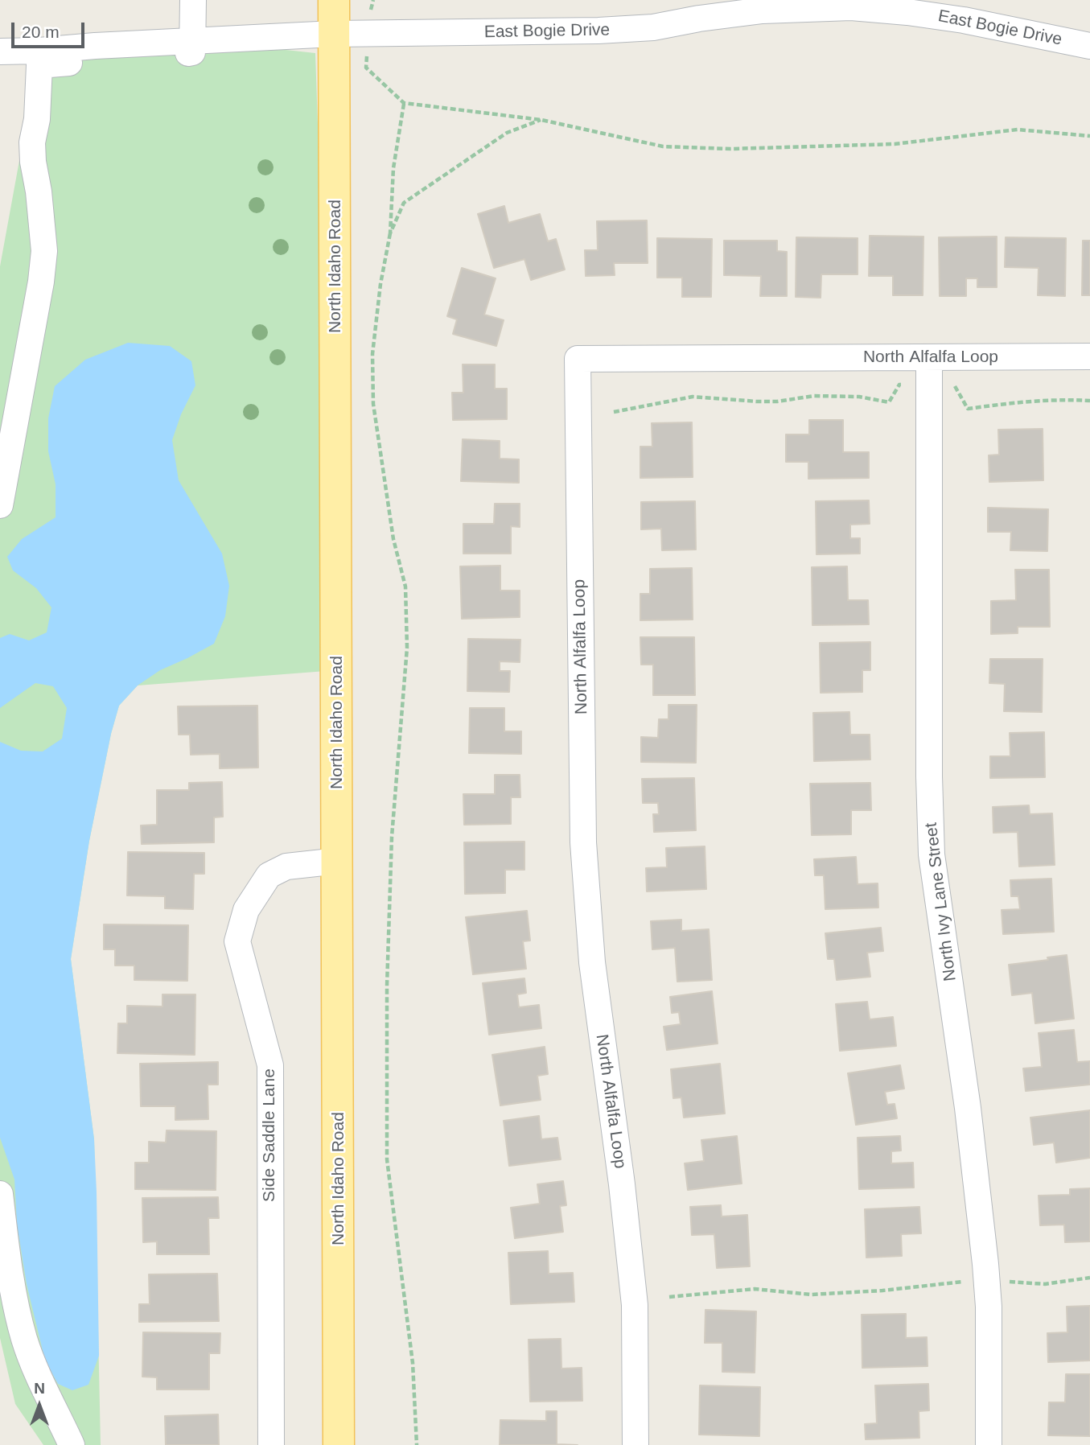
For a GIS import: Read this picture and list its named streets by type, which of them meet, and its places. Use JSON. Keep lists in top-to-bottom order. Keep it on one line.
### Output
{"streets":{"main road":["North Idaho Road"],"street":["East Bogie Drive","North Alfalfa Loop","North Ivy Lane Street","Side Saddle Lane"]},"crossings":[["East Bogie Drive","North Idaho Road"],["North Idaho Road","Side Saddle Lane"],["North Alfalfa Loop","North Ivy Lane Street"]],"scale_bar":"20 m","north":"top"}
